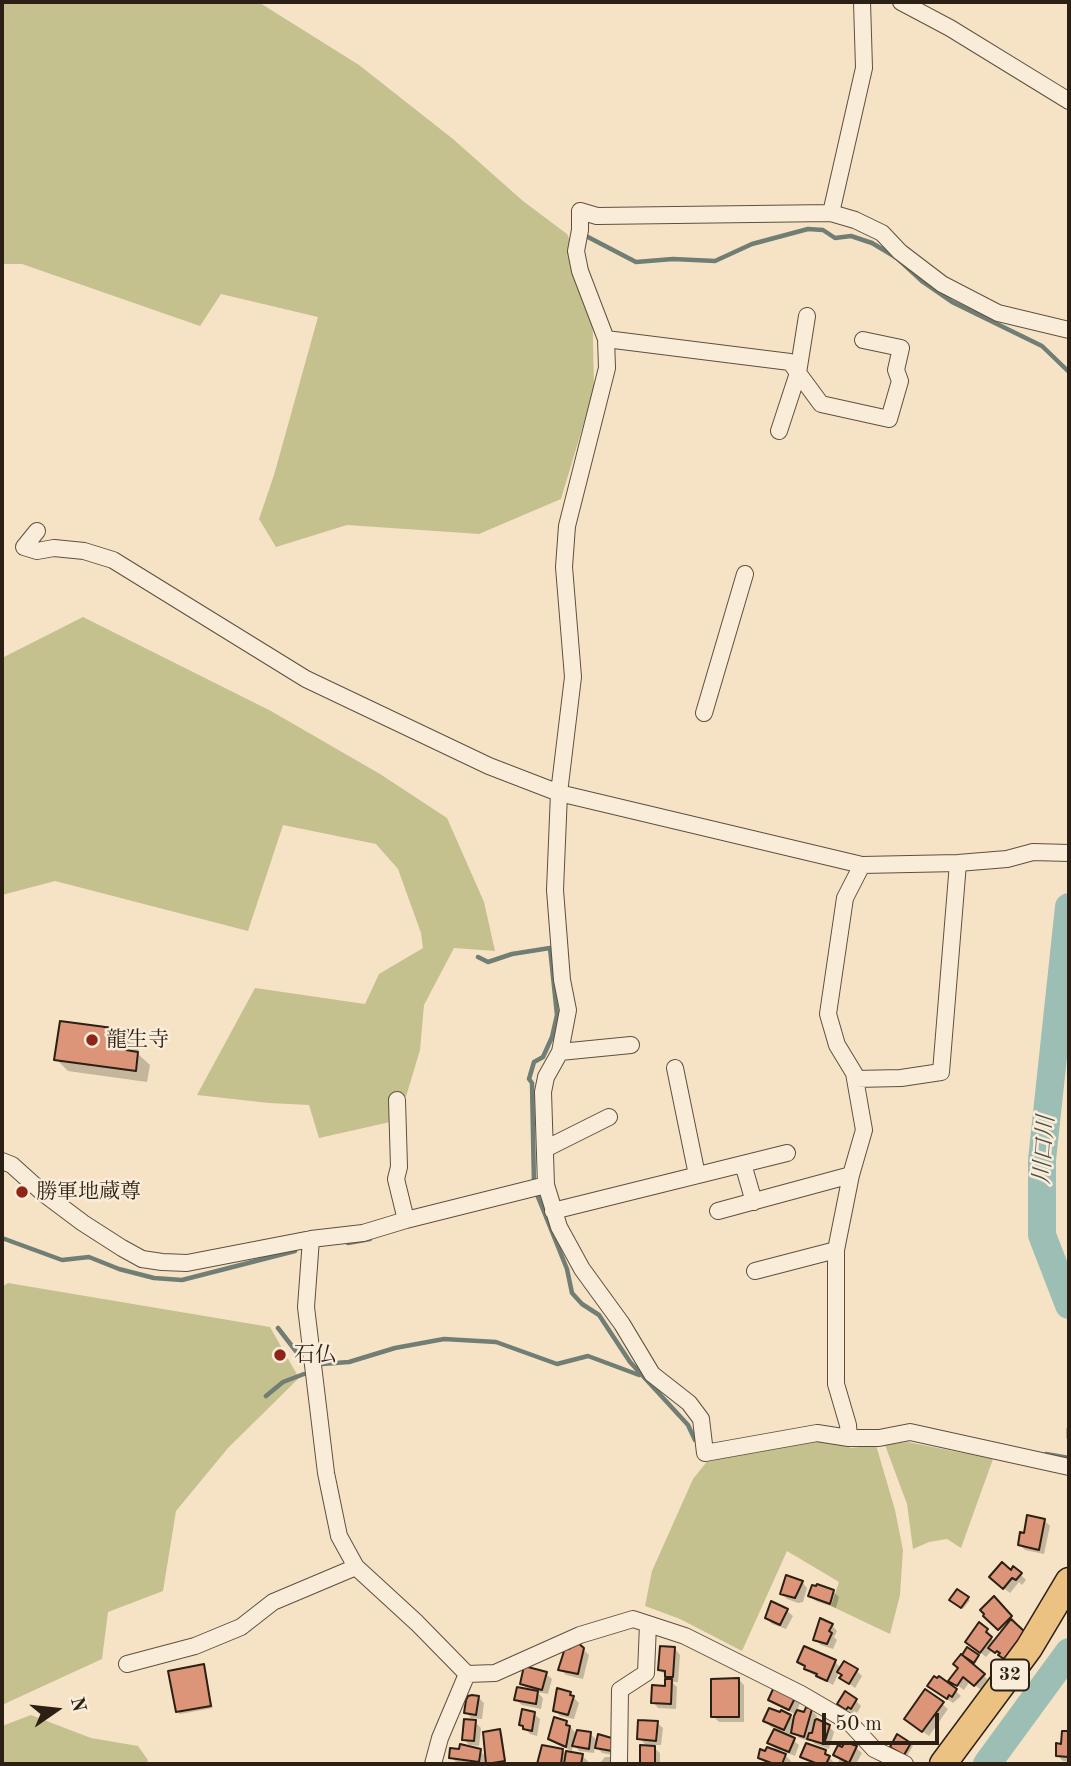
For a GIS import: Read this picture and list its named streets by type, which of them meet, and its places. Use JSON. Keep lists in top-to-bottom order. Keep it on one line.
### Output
{"streets":{"main road":["32"]},"water":["川口川"],"places":["龍生寺","勝軍地蔵尊","石仏"],"scale_bar":"50 m","north":"right"}
